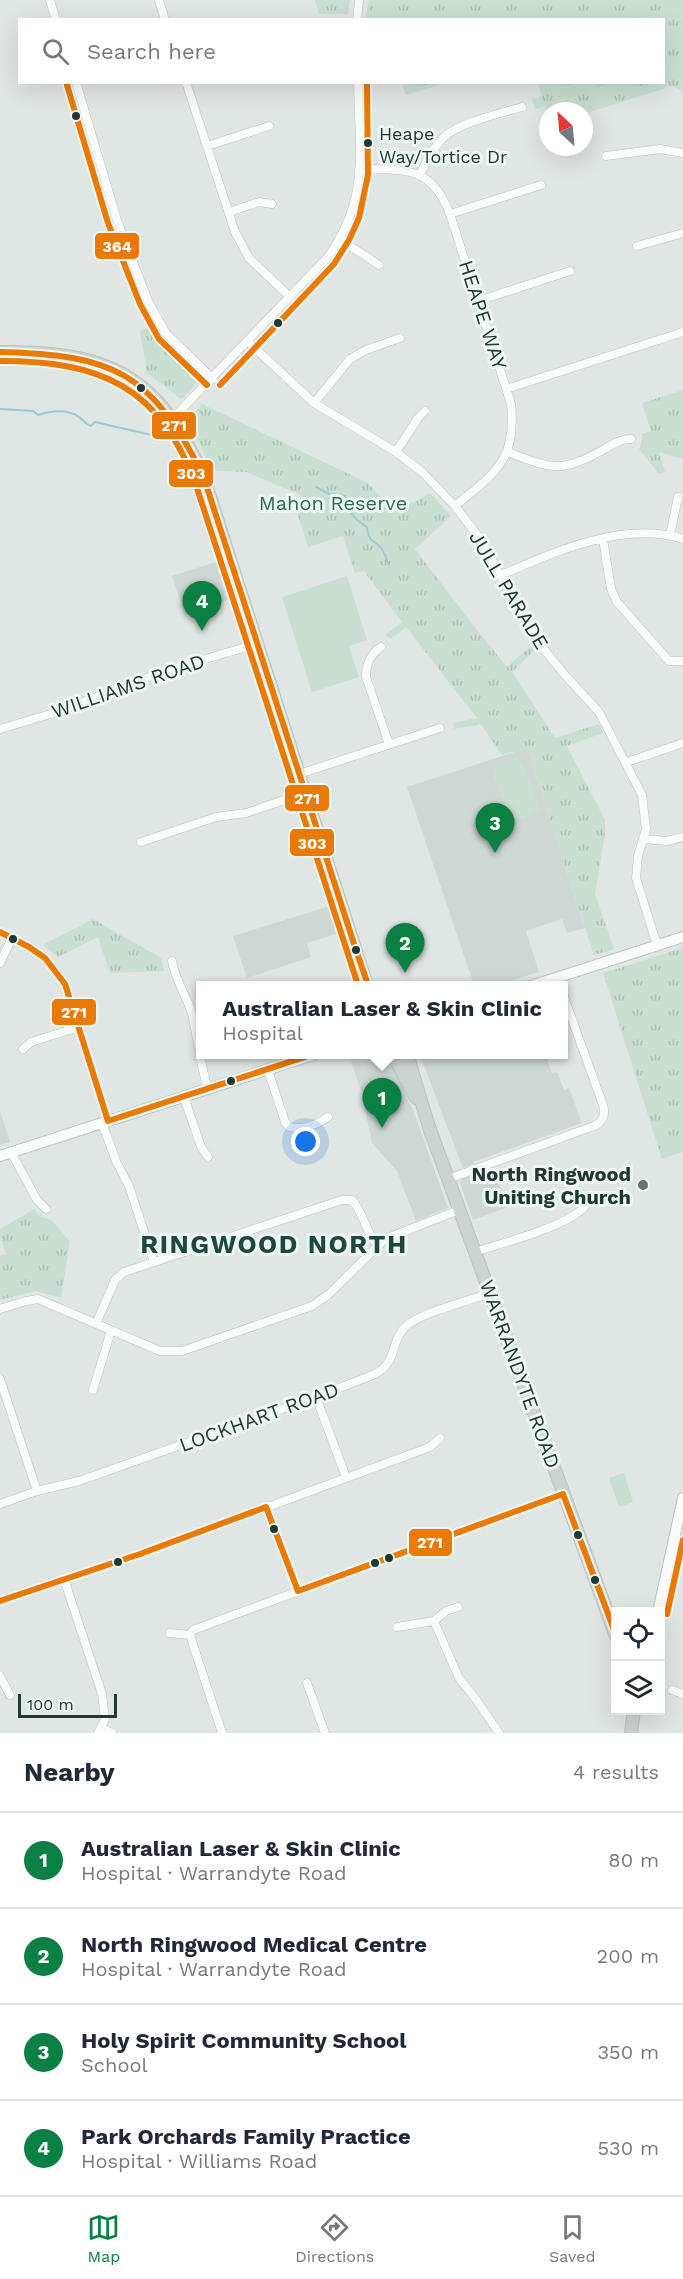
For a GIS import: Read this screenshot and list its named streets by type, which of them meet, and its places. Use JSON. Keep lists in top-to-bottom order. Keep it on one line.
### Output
{"streets":{"main road":["WARRANDYTE ROAD"],"street":["HEAPE WAY","JULL PARADE","WILLIAMS ROAD","LOCKHART ROAD"]},"crossings":[["HEAPE WAY","JULL PARADE"],["WARRANDYTE ROAD","LOCKHART ROAD"]],"districts":["RINGWOOD NORTH"],"parks":["Mahon Reserve"],"places":["Heape Way/Tortice Dr","North Ringwood Uniting Church"],"lines":["transit line 364","transit line 271","transit line 303"],"scale_bar":"100 m","north":"top left","page":{"search":"Search here","pins":["4","3","2","1"],"popup":["Australian Laser & Skin Clinic","Hospital"],"scale":"100 m","heading":["Nearby","4 results"],"list":[{"mark":"1","name":"Australian Laser & Skin Clinic","note":"Hospital · Warrandyte Road","value":"80 m"},{"mark":"2","name":"North Ringwood Medical Centre","note":"Hospital · Warrandyte Road","value":"200 m"},{"mark":"3","name":"Holy Spirit Community School","note":"School","value":"350 m"},{"mark":"4","name":"Park Orchards Family Practice","note":"Hospital · Williams Road","value":"530 m"}],"nav":["Map","Directions","Saved"]}}
